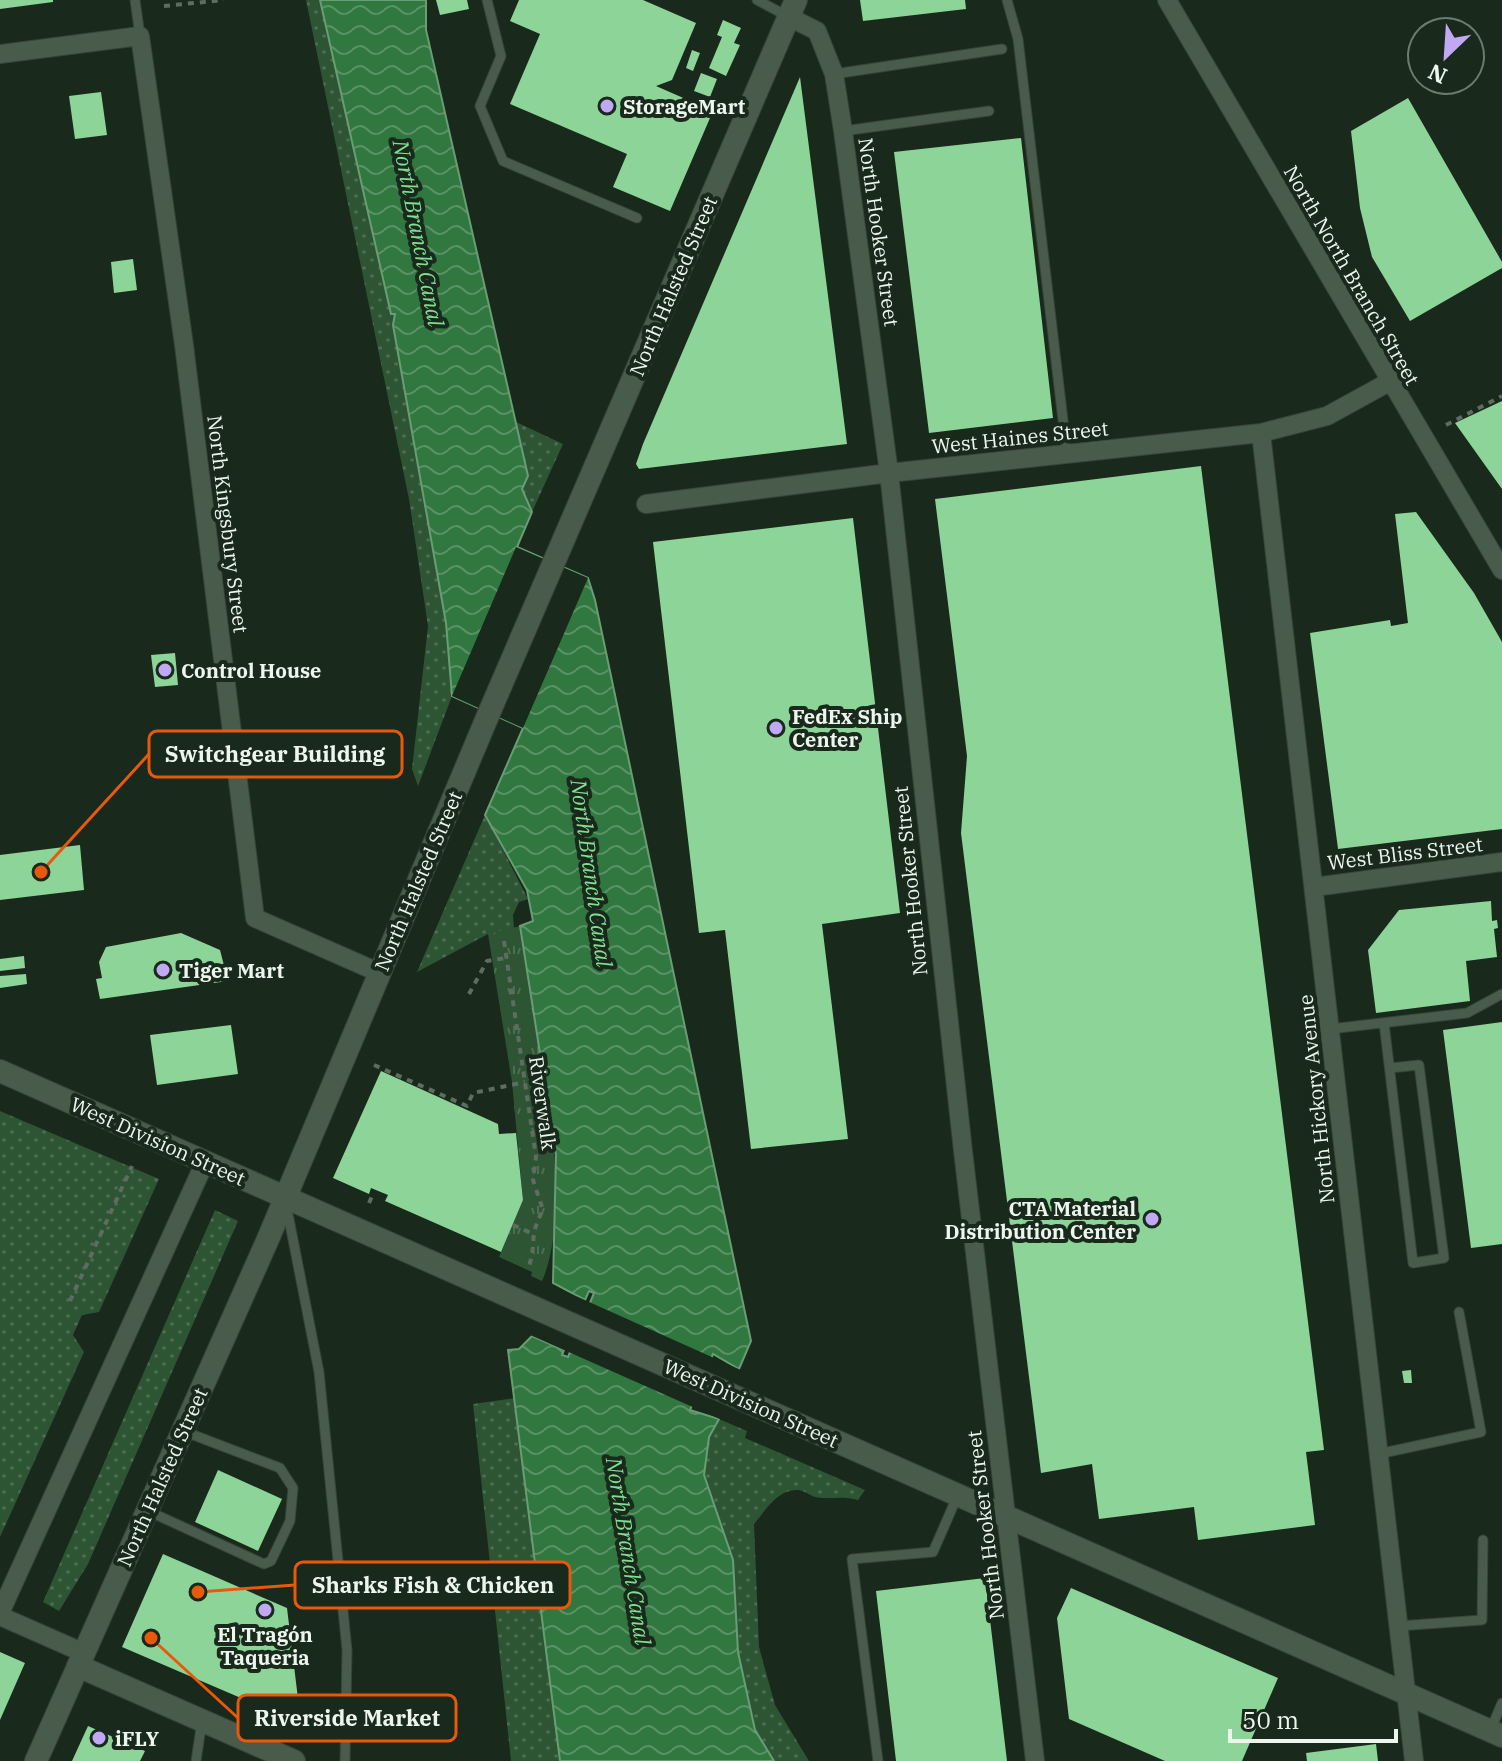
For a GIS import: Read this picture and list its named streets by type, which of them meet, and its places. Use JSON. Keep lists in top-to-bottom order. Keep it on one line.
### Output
{"streets":{"main road":["North Halsted Street","West Division Street"],"street":["North Hooker Street","North North Branch Street","West Haines Street","North Kingsbury Street","West Bliss Street","North Hickory Avenue"],"path":["Riverwalk"]},"crossings":[["North Hooker Street","North Halsted Street"],["North Hooker Street","West Haines Street"],["North Hooker Street","West Division Street"],["North North Branch Street","West Haines Street"],["North Halsted Street","North Kingsbury Street"],["North Halsted Street","West Division Street"],["West Haines Street","North Hickory Avenue"],["West Bliss Street","North Hickory Avenue"],["North Hickory Avenue","West Division Street"]],"water":["North Branch Canal"],"places":["StorageMart","Control House","FedEx Ship Center","Switchgear Building","Tiger Mart","CTA Material Distribution Center","Sharks Fish & Chicken","El Tragón Taqueria","Riverside Market","iFLY"],"scale_bar":"50 m","north":"bottom left"}
